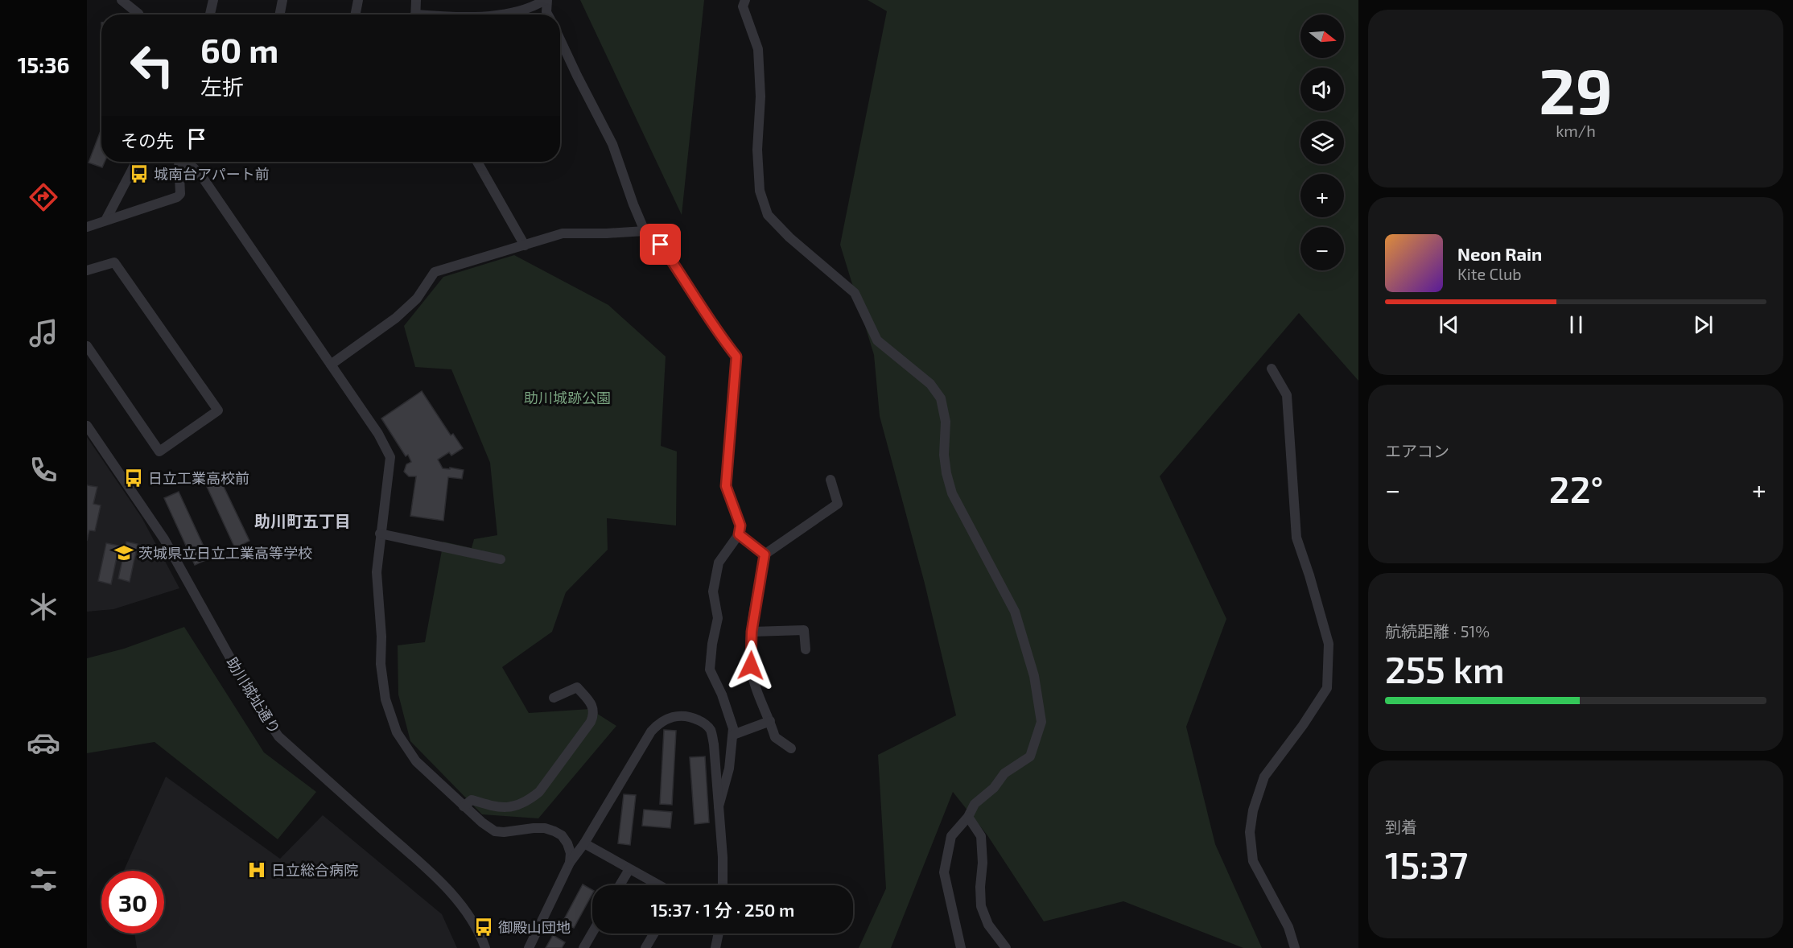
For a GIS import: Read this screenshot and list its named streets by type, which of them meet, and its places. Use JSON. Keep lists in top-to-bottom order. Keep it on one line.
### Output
{"streets":{"street":["助川城址通り"]},"districts":["助川町五丁目"],"parks":["助川城跡公園"],"places":{"bus stop":["城南台アパート前","日立工業高校前","御殿山団地"],"school or university":["茨城県立日立工業高等学校"],"hospital":["日立総合病院"]},"north":"right","page":{"tabs":"15:36","tile":[["29","km/h"],"エアコン",["航続距離 · 51%","255 km"],["到着","15:37"]],"map_buttons":["+","−"],"turn":["60 m","左折"],"then":"その先","song":["Neon Rain","Kite Club"],"heat":["−","22°","+"],"limit":"30","trip":"15:37 · 1 分 · 250 m"}}
